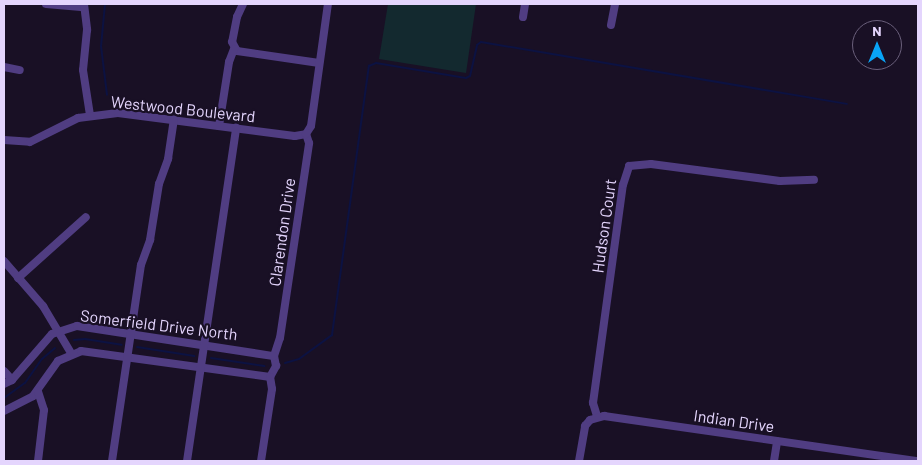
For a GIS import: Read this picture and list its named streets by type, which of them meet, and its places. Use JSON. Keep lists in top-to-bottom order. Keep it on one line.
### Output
{"streets":{"street":["Westwood Boulevard","Hudson Court","Clarendon Drive","Somerfield Drive North","Indian Drive"]},"crossings":[["Westwood Boulevard","Clarendon Drive"],["Hudson Court","Indian Drive"],["Clarendon Drive","Somerfield Drive North"]],"north":"top"}
